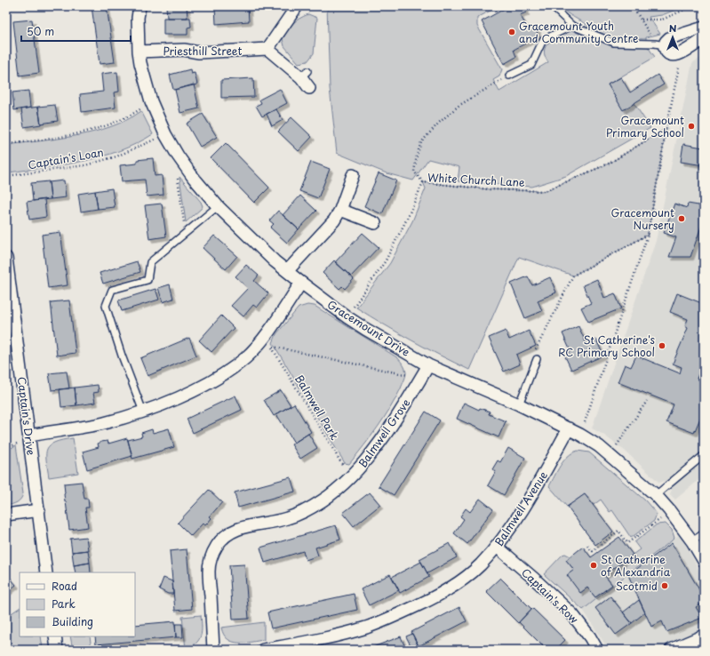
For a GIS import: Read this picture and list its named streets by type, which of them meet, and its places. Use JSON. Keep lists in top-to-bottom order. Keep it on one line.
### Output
{"streets":{"street":["Priesthill Street","Gracemount Drive","Captain's Drive","Balmwell Grove","Balmwell Avenue","Captain's Row"],"path":["Captain's Loan","White Church Lane","Balmwell Park"]},"crossings":[["Priesthill Street","Gracemount Drive"],["Captain's Loan","Gracemount Drive"],["White Church Lane","Gracemount Drive"],["Gracemount Drive","Balmwell Grove"],["Gracemount Drive","Balmwell Avenue"],["Balmwell Park","Balmwell Grove"],["Balmwell Avenue","Captain's Row"]],"places":["Gracemount Youth and Community Centre","Gracemount Primary School","Gracemount Nursery","St Catherine's RC Primary School","St Catherine of Alexandria","Scotmid"],"legend":["Road","Park","Building"],"scale_bar":"50 m","north":"top"}
